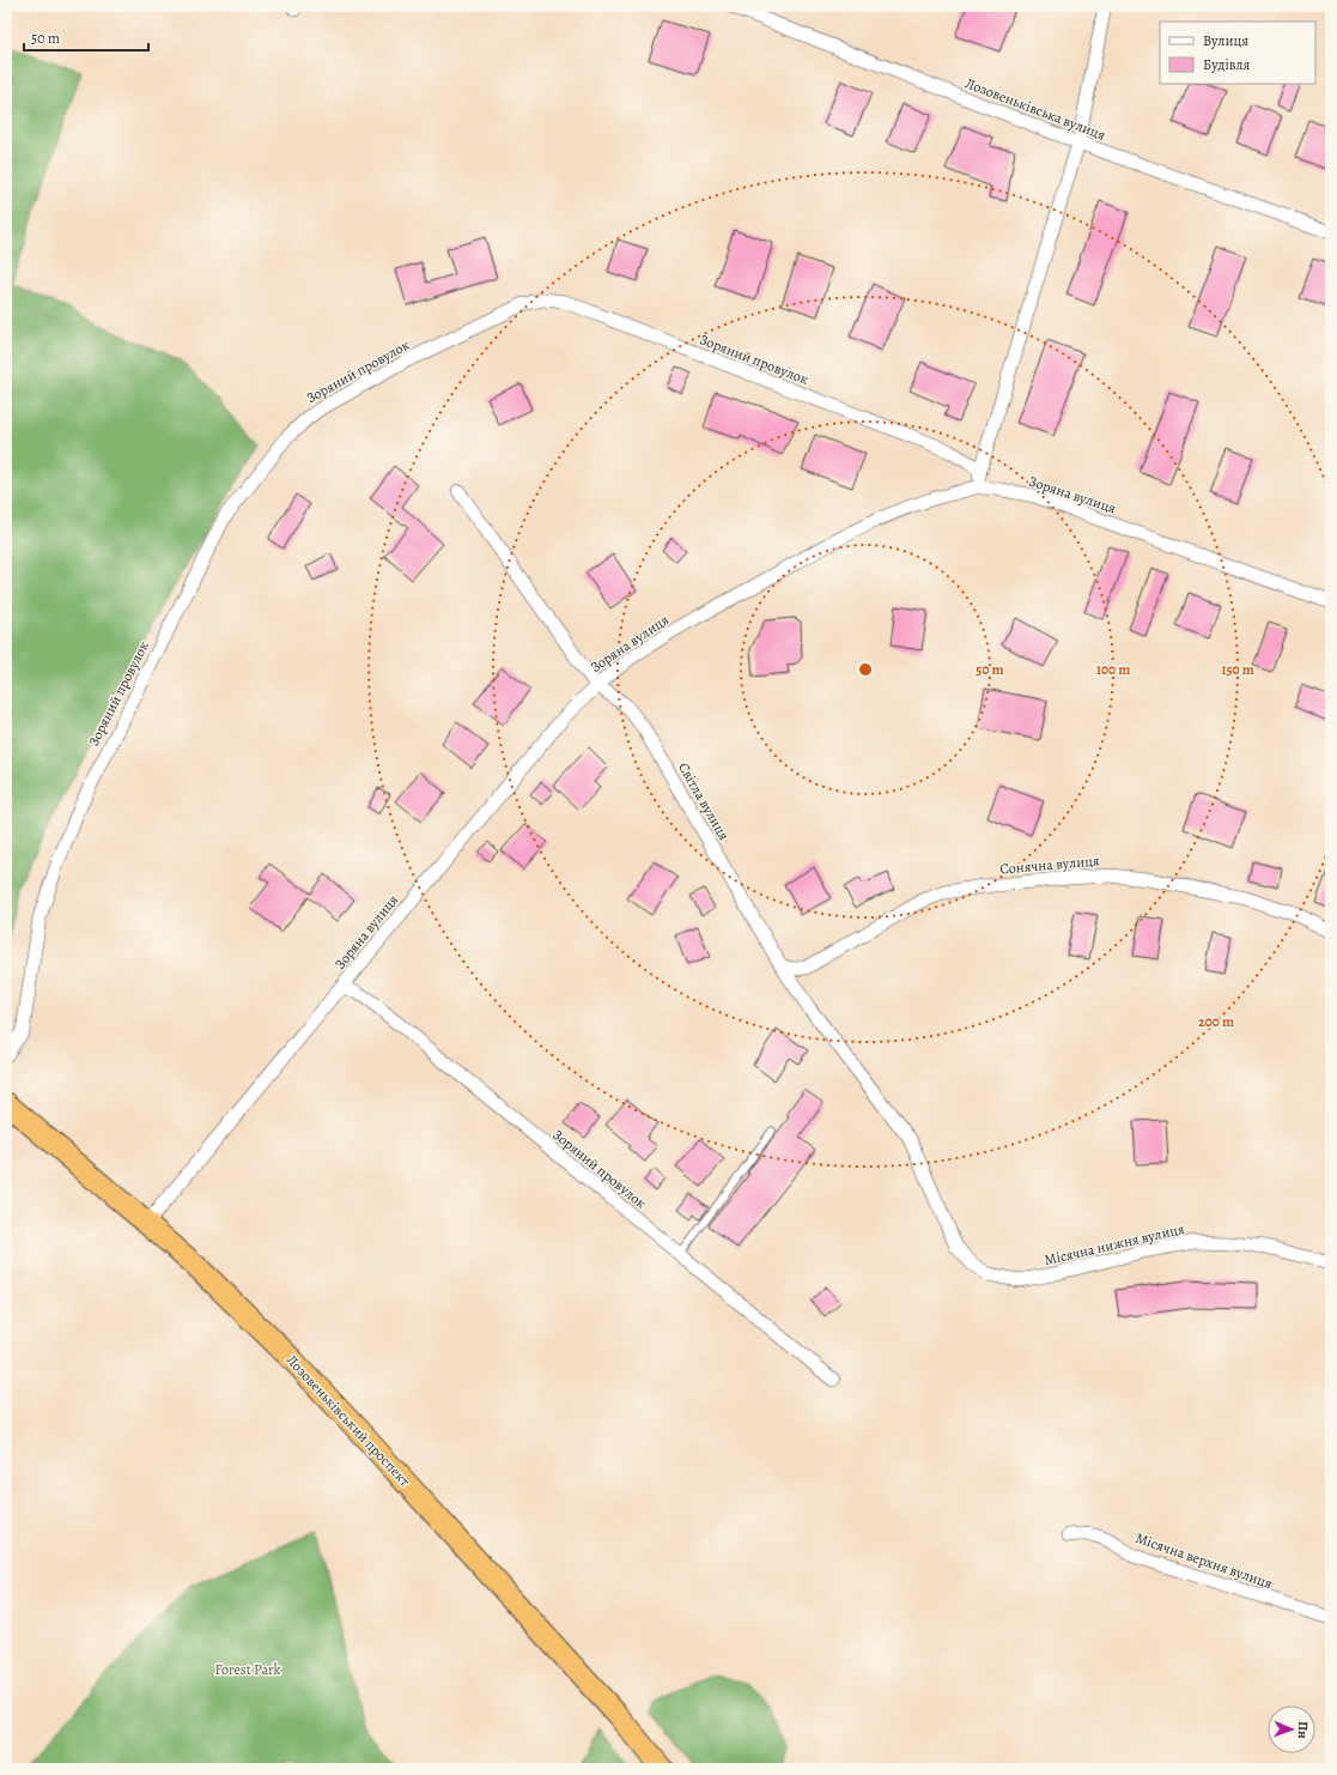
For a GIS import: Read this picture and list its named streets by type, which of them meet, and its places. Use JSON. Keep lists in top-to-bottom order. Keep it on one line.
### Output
{"streets":{"highway":["Лозовеньківський проспект"],"street":["Лозовеньківська вулиця","Зоряний провулок","Зоряна вулиця","Світла вулиця","Сонячна вулиця","Місячна нижня вулиця","Місячна верхня вулиця"]},"crossings":[["Зоряний провулок","Зоряна вулиця"],["Зоряна вулиця","Світла вулиця"],["Зоряна вулиця","Лозовеньківський проспект"],["Світла вулиця","Сонячна вулиця"],["Світла вулиця","Місячна нижня вулиця"]],"parks":["Forest Park"],"legend":["Вулиця","Будівля"],"scale_bar":"50 m","north":"right","rings":["50 m","100 m","150 m","200 m"]}
